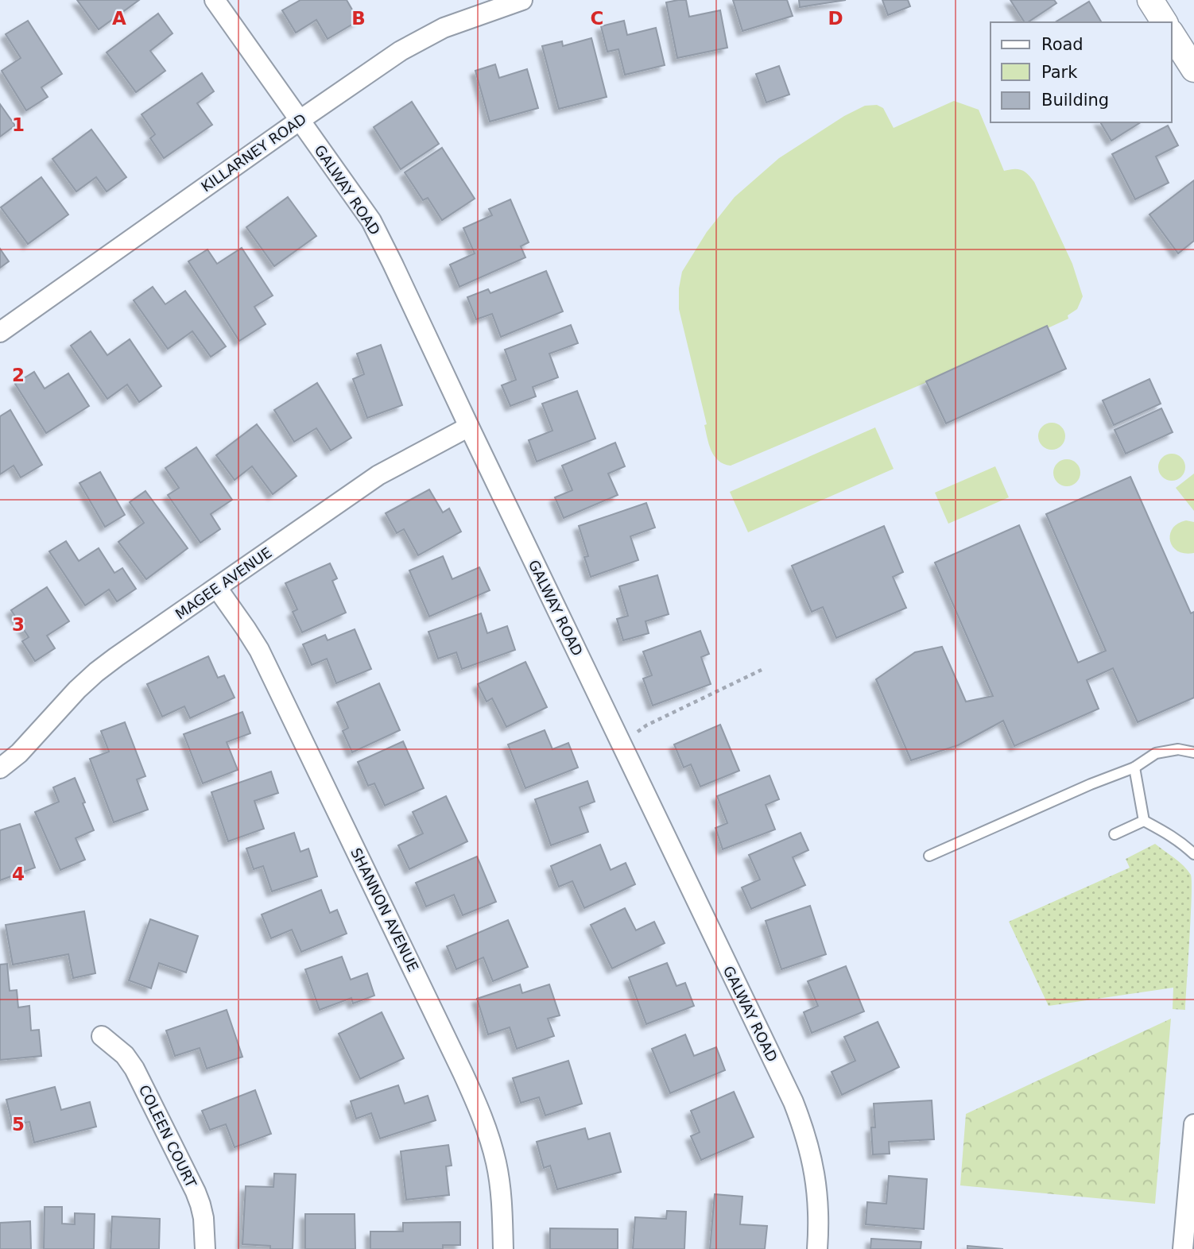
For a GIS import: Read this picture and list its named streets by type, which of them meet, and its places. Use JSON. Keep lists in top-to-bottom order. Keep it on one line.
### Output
{"streets":{"street":["KILLARNEY ROAD","GALWAY ROAD","MAGEE AVENUE","SHANNON AVENUE","COLEEN COURT"]},"crossings":[["KILLARNEY ROAD","GALWAY ROAD"],["GALWAY ROAD","MAGEE AVENUE"],["MAGEE AVENUE","SHANNON AVENUE"]],"legend":["Road","Park","Building"],"grid":{"columns":["A","B","C","D"],"rows":["1","2","3","4","5"]}}
